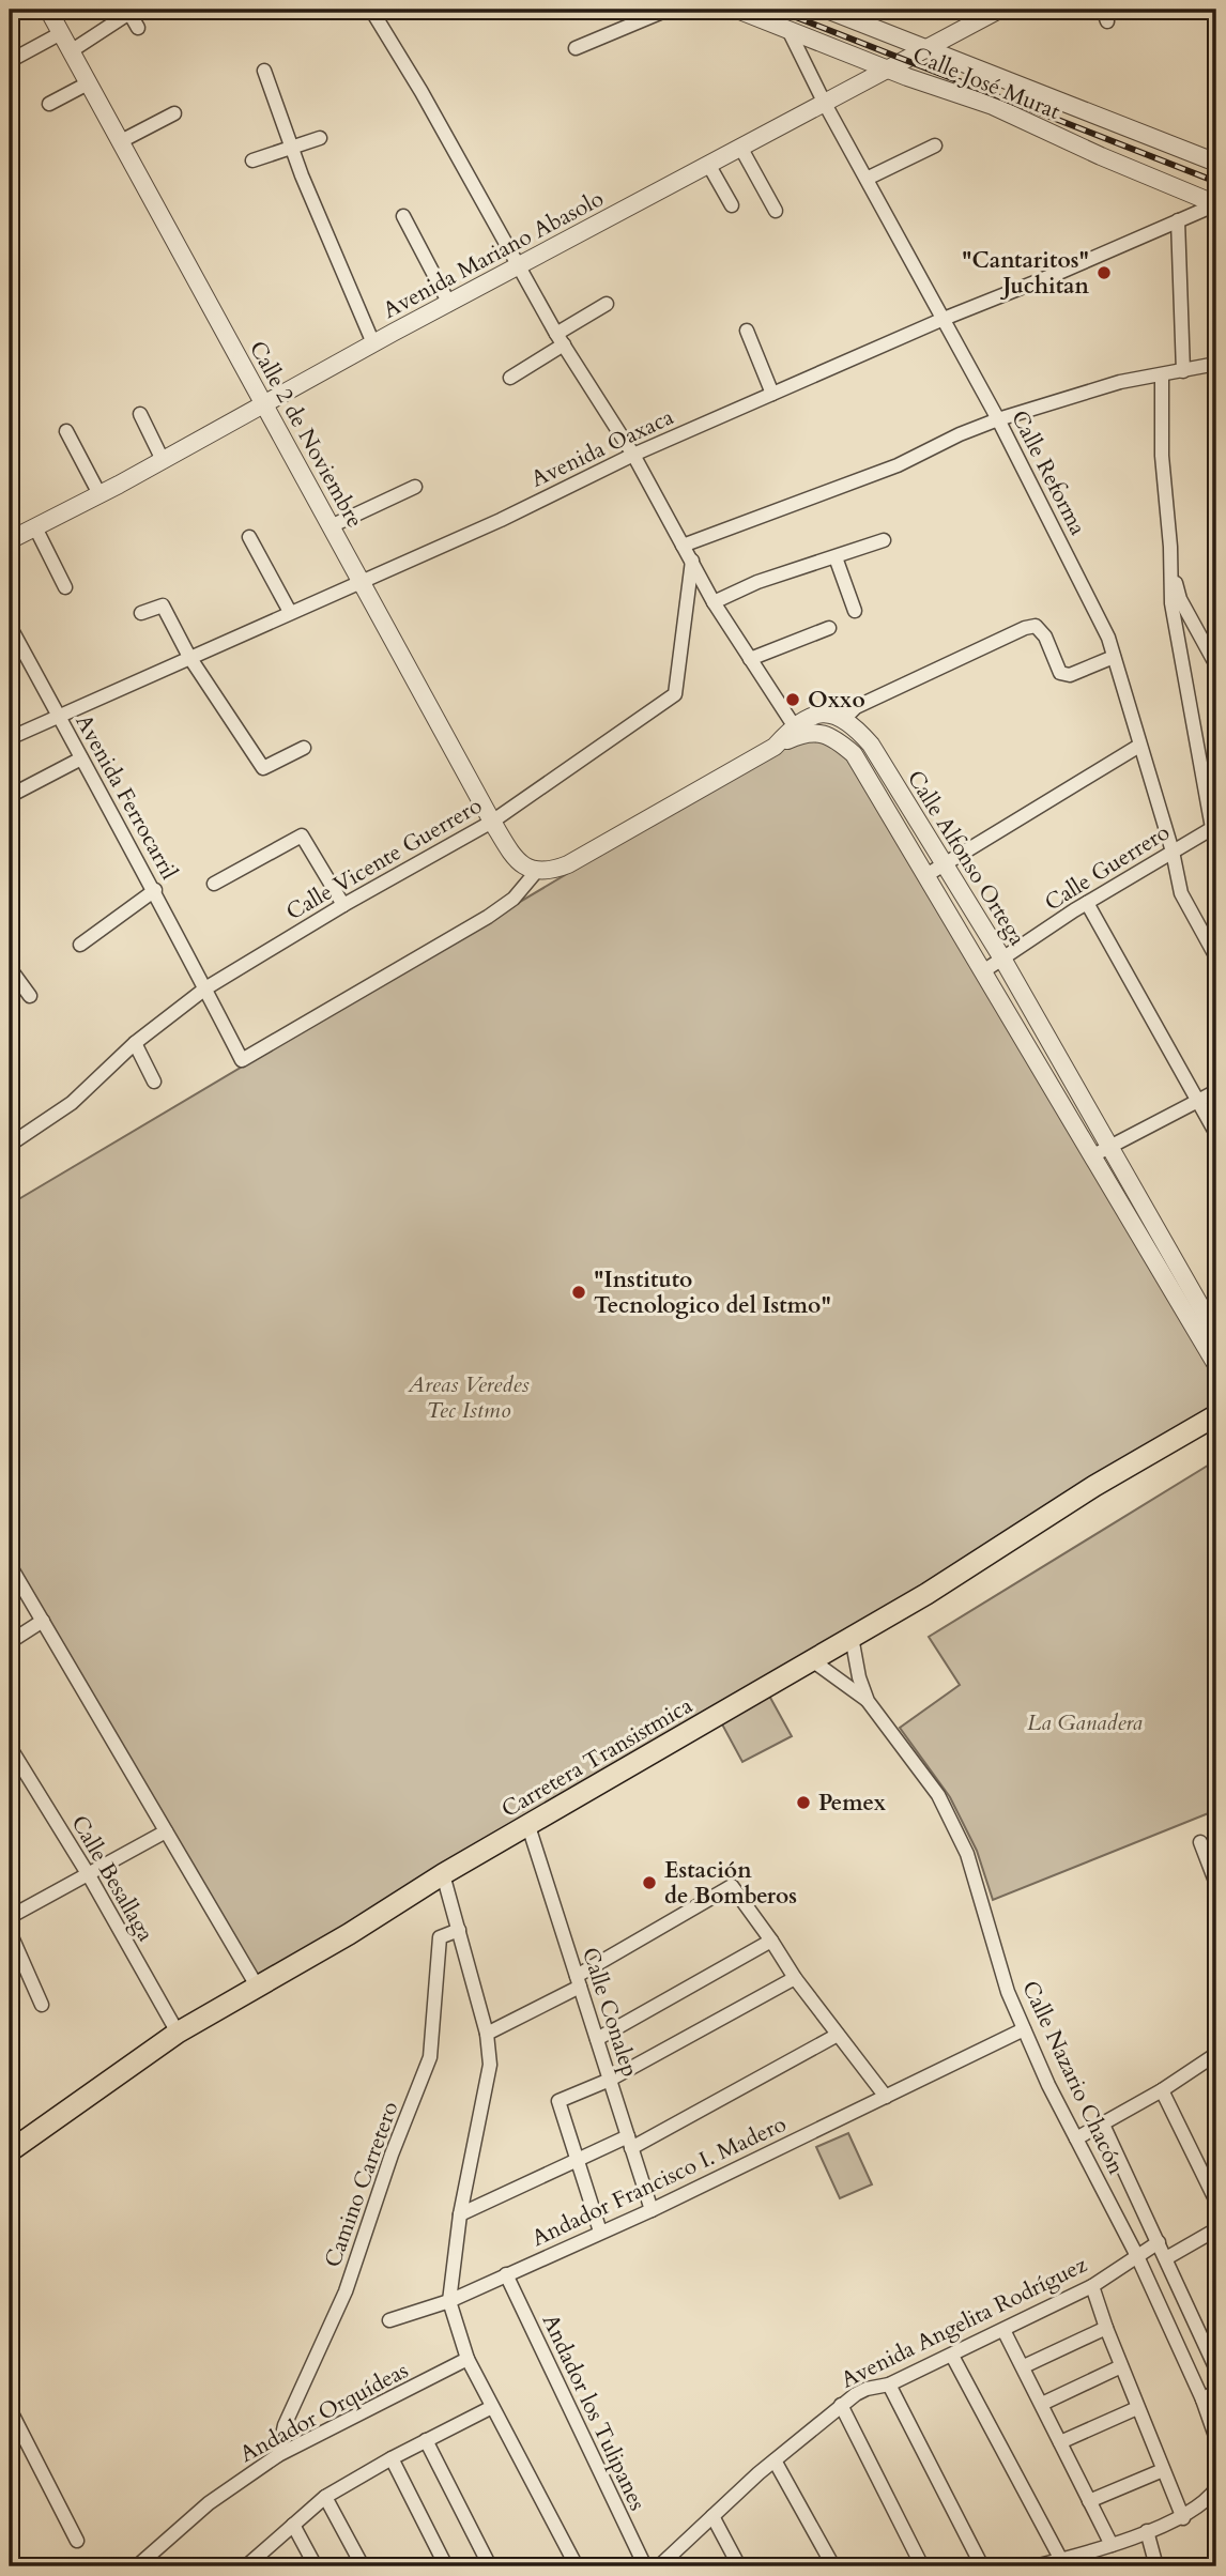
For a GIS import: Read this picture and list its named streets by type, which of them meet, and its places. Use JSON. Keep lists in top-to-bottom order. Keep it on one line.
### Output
{"streets":{"main road":["Carretera Transistmica"],"street":["Calle José Murat","Avenida Mariano Abasolo","Calle 2 de Noviembre","Avenida Oaxaca","Calle Reforma","Avenida Ferrocarril","Calle Alfonso Ortega","Calle Vicente Guerrero","Calle Guerrero","Calle Besallaga","Calle Conalep","Calle Nazario Chacón","Andador Francisco I. Madero","Camino Carretero","Avenida Angelita Rodríguez","Andador Orquídeas","Andador los Tulipanes"]},"crossings":[["Calle José Murat","Avenida Mariano Abasolo"],["Calle José Murat","Avenida Oaxaca"],["Calle José Murat","Calle Reforma"],["Avenida Mariano Abasolo","Calle 2 de Noviembre"],["Avenida Mariano Abasolo","Calle Reforma"],["Calle 2 de Noviembre","Avenida Oaxaca"],["Calle 2 de Noviembre","Avenida Ferrocarril"],["Calle 2 de Noviembre","Calle Vicente Guerrero"],["Avenida Oaxaca","Calle Reforma"],["Avenida Oaxaca","Avenida Ferrocarril"],["Calle Reforma","Calle Guerrero"],["Avenida Ferrocarril","Calle Vicente Guerrero"],["Calle Alfonso Ortega","Calle Guerrero"],["Carretera Transistmica","Calle Besallaga"],["Carretera Transistmica","Calle Conalep"],["Carretera Transistmica","Calle Nazario Chacón"],["Calle Conalep","Andador Francisco I. Madero"],["Calle Nazario Chacón","Andador Francisco I. Madero"],["Calle Nazario Chacón","Avenida Angelita Rodríguez"],["Andador Francisco I. Madero","Andador los Tulipanes"],["Camino Carretero","Andador Orquídeas"]],"parks":["Areas Veredes Tec Istmo","La Ganadera"],"places":["\"Cantaritos\" Juchitan","Oxxo","\"Instituto Tecnologico del Istmo\"","Pemex","Estación de Bomberos"]}
